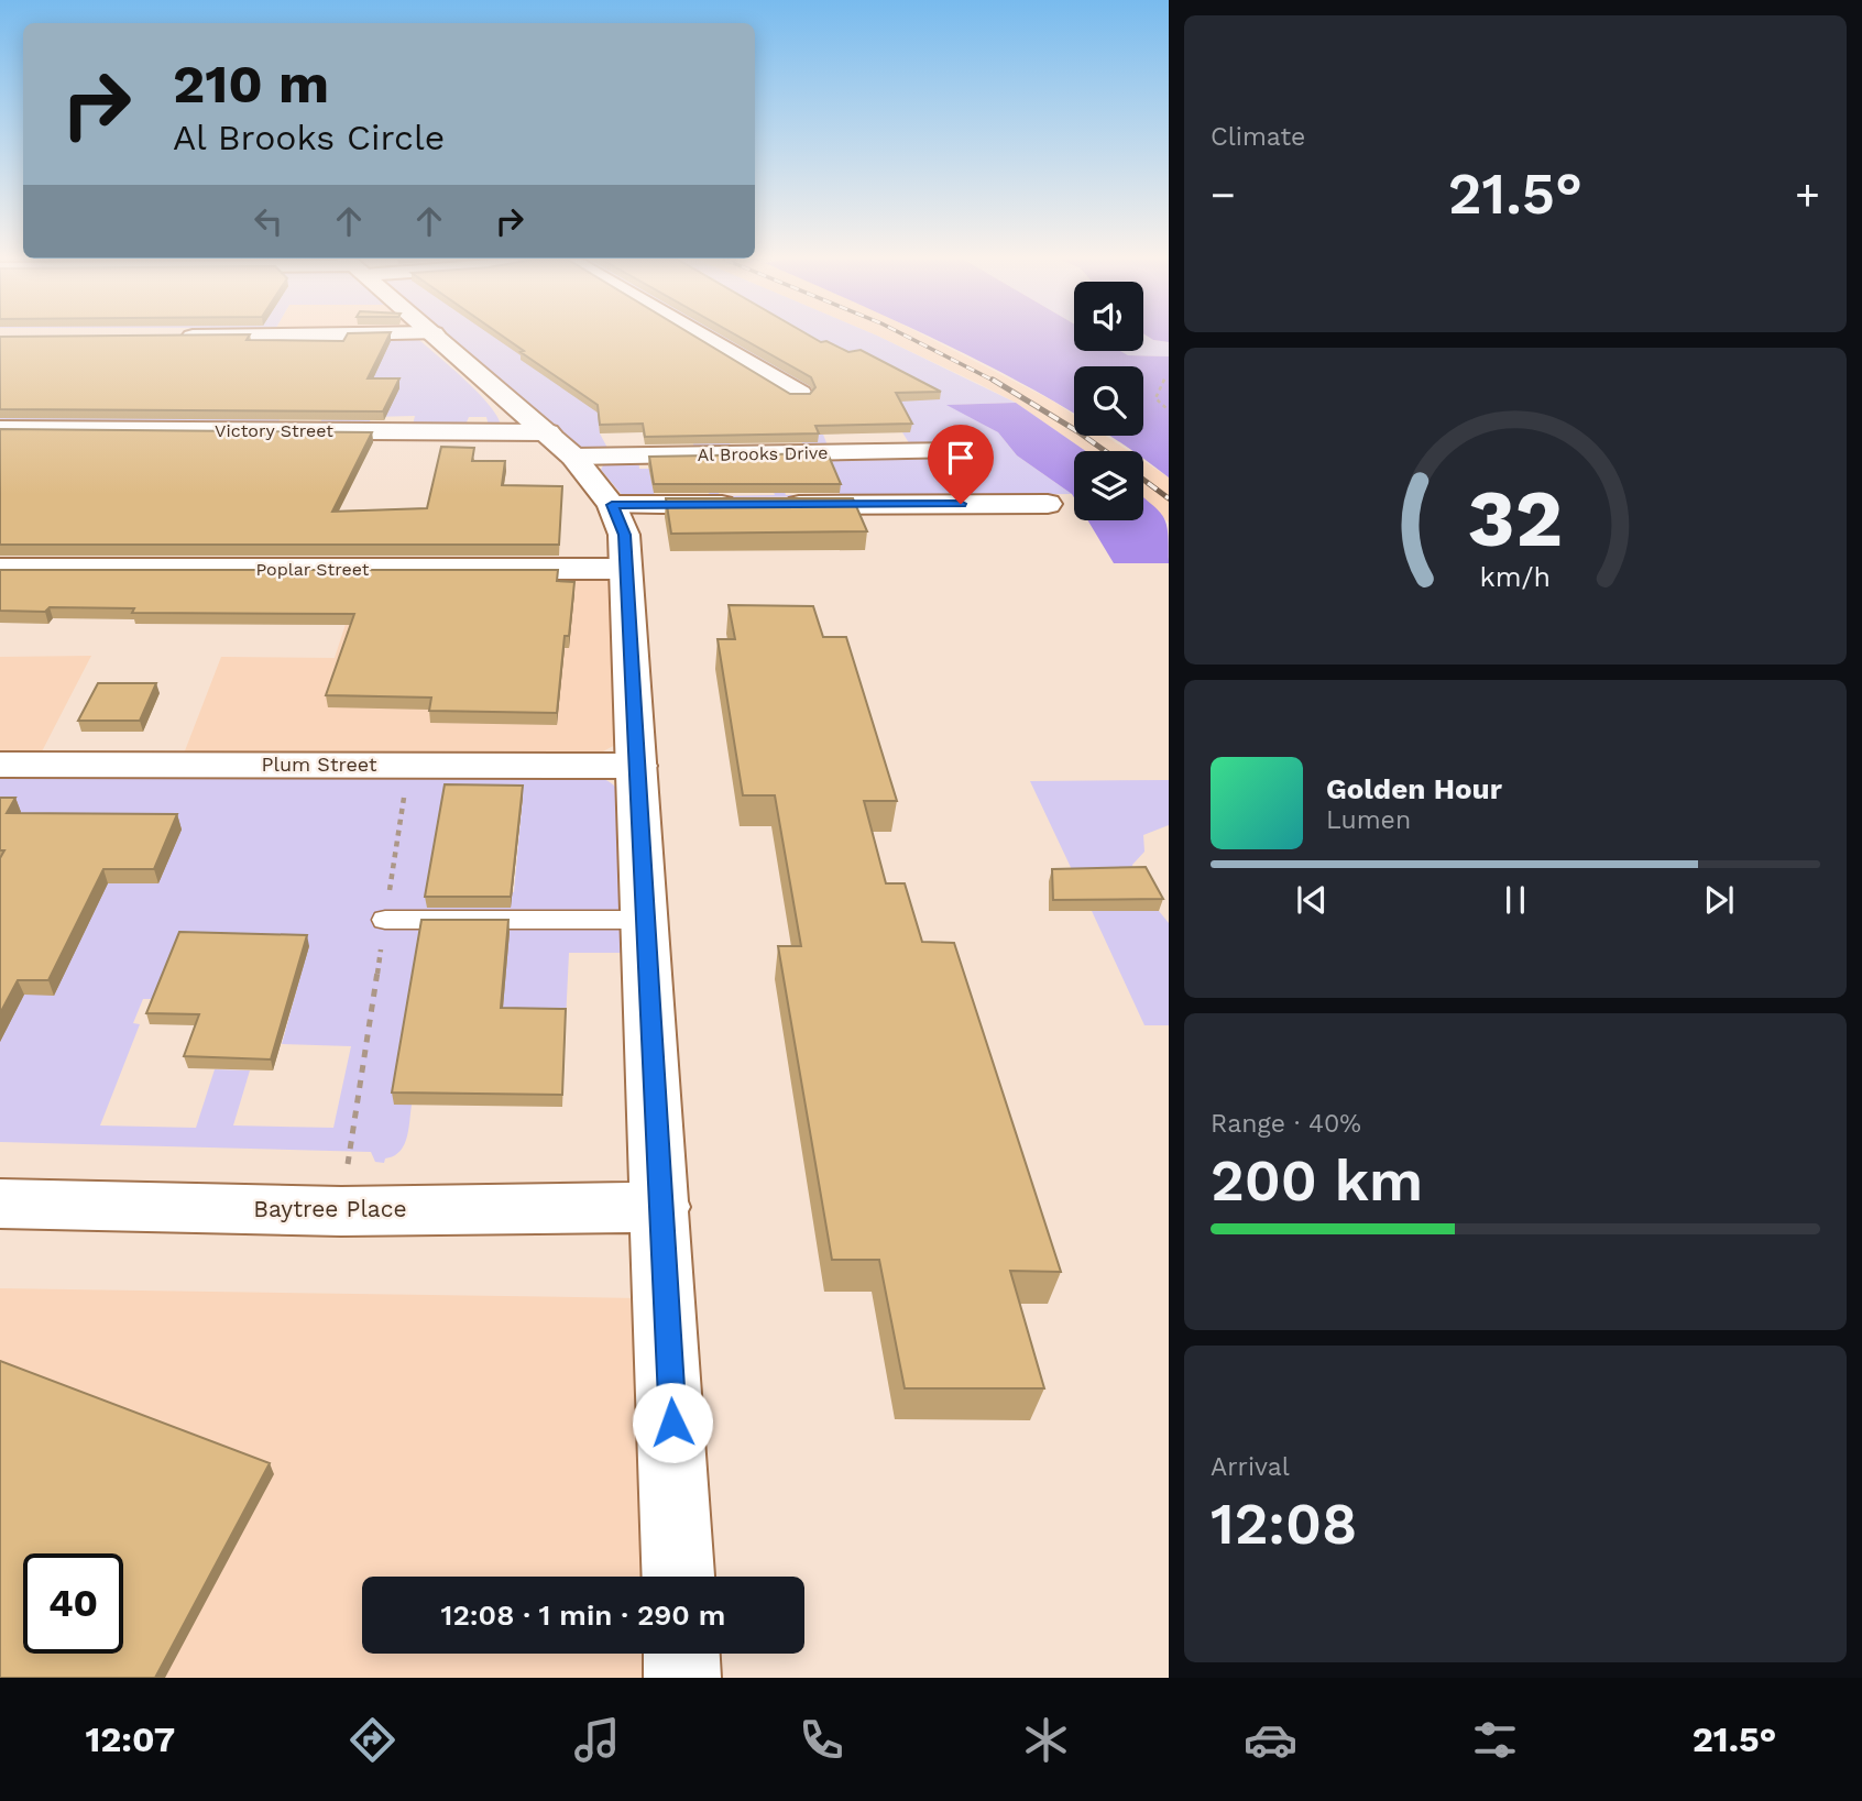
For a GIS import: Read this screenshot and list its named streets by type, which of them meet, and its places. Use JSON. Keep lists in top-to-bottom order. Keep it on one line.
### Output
{"streets":{"street":["Victory Street","Al Brooks Drive","Poplar Street","Plum Street","Baytree Place"]},"crossings":[["Victory Street","Al Brooks Drive"]],"page":{"tile":["Climate",["Range · 40%","200 km"],["Arrival","12:08"]],"turn":["210 m","Al Brooks Circle"],"heat":["−","21.5°","+"],"song":["Golden Hour","Lumen"],"limit":"40","trip":"12:08 · 1 min · 290 m","tabs":["12:07","21.5°"],"gauge":["32","km/h"]}}
